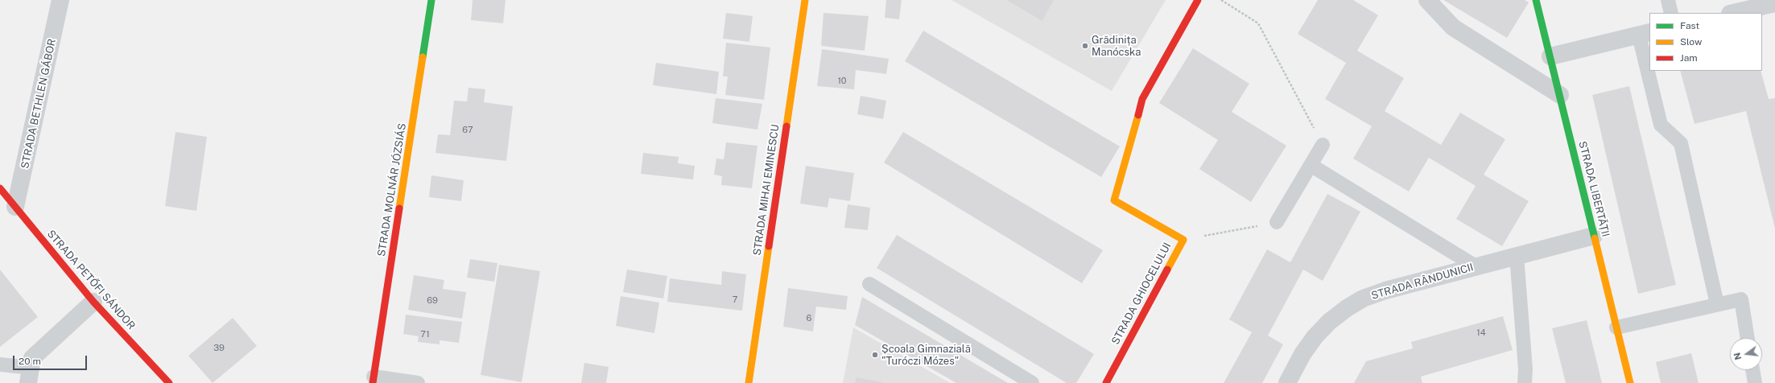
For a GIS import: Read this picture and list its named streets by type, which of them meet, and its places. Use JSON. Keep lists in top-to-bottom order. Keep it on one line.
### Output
{"streets":{"street":["STRADA BETHLEN GÁBOR","STRADA LIBERTĂȚII","STRADA MOLNÁR JÓZSIÁS","STRADA MIHAI EMINESCU","STRADA PETŐFI SÁNDOR","STRADA RÂNDUNICII","STRADA GHIOCELULUI"]},"crossings":[["STRADA BETHLEN GÁBOR","STRADA PETŐFI SÁNDOR"],["STRADA LIBERTĂȚII","STRADA RÂNDUNICII"]],"places":["Grădinița Manócska","Școala Gimnazială \"Turóczi Mózes\""],"house_numbers":["10","67","7","69","6","14","71","39"],"legend":["Fast","Slow","Jam"],"scale_bar":"20 m","north":"left"}
